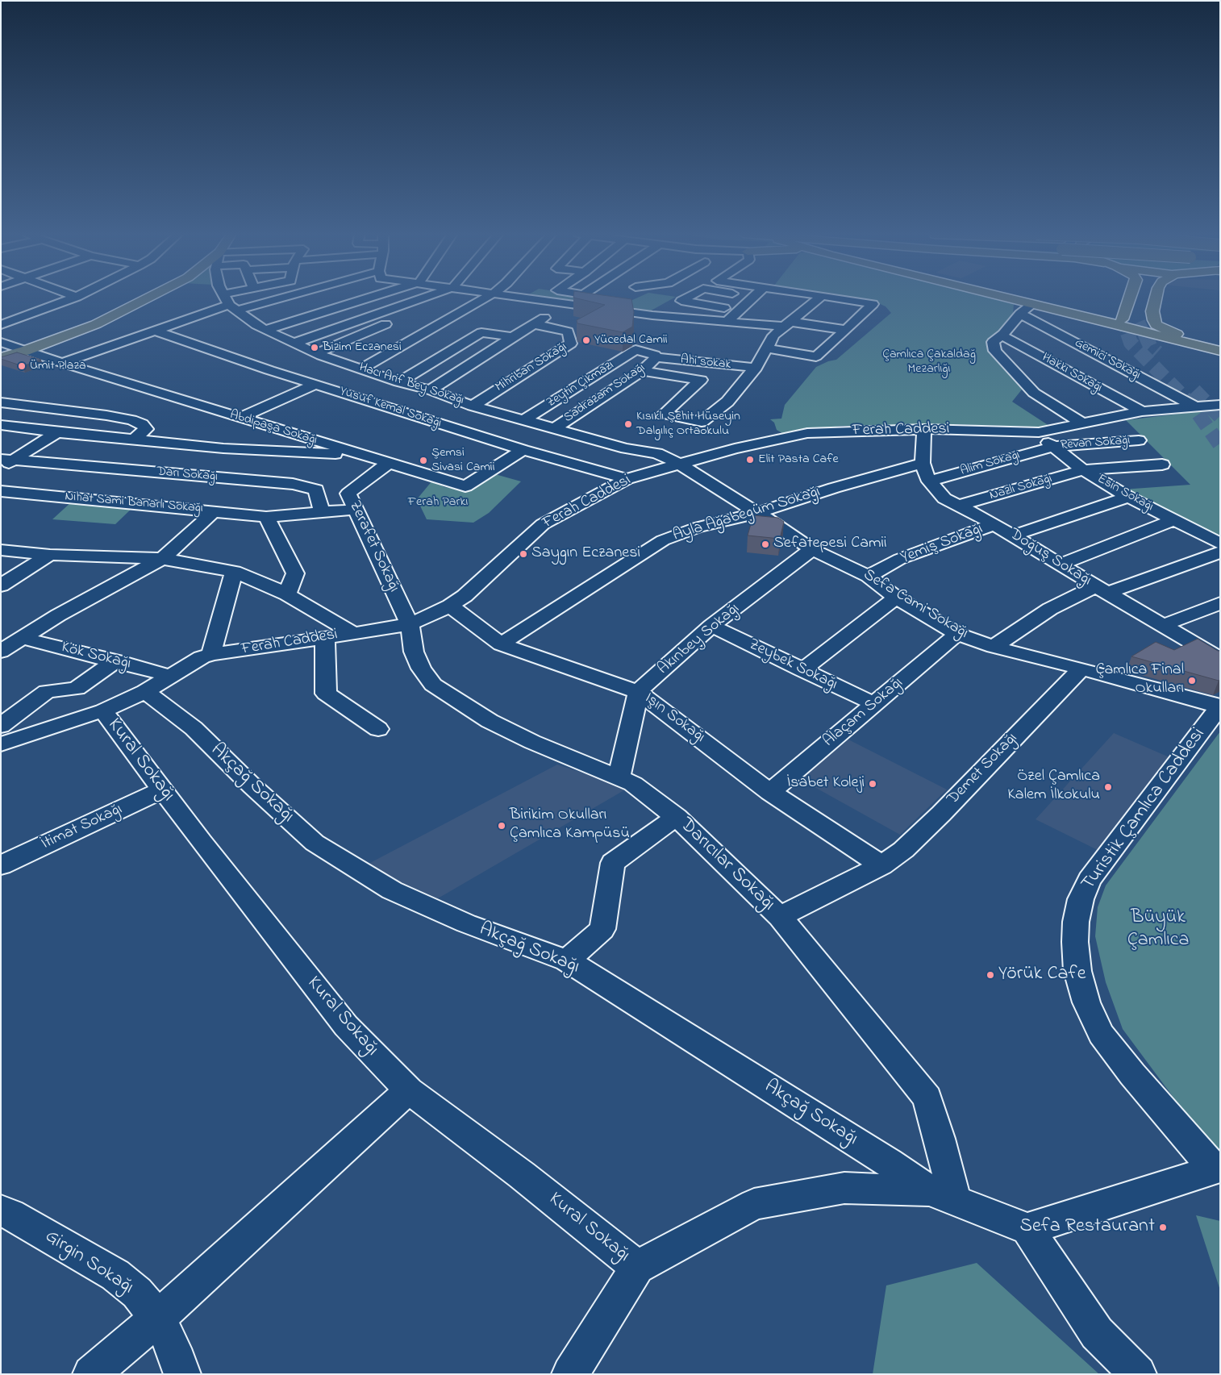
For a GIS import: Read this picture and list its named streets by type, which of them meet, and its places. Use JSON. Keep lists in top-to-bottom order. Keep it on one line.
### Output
{"streets":{"street":["Gemici Sokağı","Ahi sokak","Mihriban Sokağı","Hakkı Sokağı","Hacı Arif Bey Sokağı","Zeytin Çıkmazı","Sadrazam Sokağı","Yusuf Kemal Sokağı","Abdipaşa Sokağı","Ferah Caddesi","Revan Sokağı","Alim Sokağı","Darı Sokağı","Nazlı Sokağı","Esin Sokağı","Nihat Sami Banarlı Sokağı","Ayla Ağabegüm Sokağı","Yemiş Sokağı","Zerafet Sokağı","Doğuş Sokağı","Sefa Cami Sokağı","Akınbey Sokağı","Kök Sokağı","Zeybek Sokağı","Alaçam Sokağı","Işın Sokağı","Kural Sokağı","Demet Sokağı","Akçağ Sokağı","Turistik Çamlıca Caddesi","İtimat Sokağı","Darıcılar Sokağı","Girgin Sokağı"]},"crossings":[["Gemici Sokağı","Ferah Caddesi"],["Ahi sokak","Sadrazam Sokağı"],["Mihriban Sokağı","Hacı Arif Bey Sokağı"],["Hakkı Sokağı","Ferah Caddesi"],["Hacı Arif Bey Sokağı","Zeytin Çıkmazı"],["Hacı Arif Bey Sokağı","Sadrazam Sokağı"],["Hacı Arif Bey Sokağı","Ferah Caddesi"],["Hacı Arif Bey Sokağı","Sefa Cami Sokağı"],["Zeytin Çıkmazı","Sadrazam Sokağı"],["Yusuf Kemal Sokağı","Abdipaşa Sokağı"],["Yusuf Kemal Sokağı","Ferah Caddesi"],["Abdipaşa Sokağı","Zerafet Sokağı"],["Ferah Caddesi","Esin Sokağı"],["Ferah Caddesi","Zerafet Sokağı"],["Ferah Caddesi","Doğuş Sokağı"],["Ferah Caddesi","Sefa Cami Sokağı"],["Ferah Caddesi","Kök Sokağı"],["Ferah Caddesi","Işın Sokağı"],["Ferah Caddesi","Kural Sokağı"],["Ferah Caddesi","Akçağ Sokağı"],["Ferah Caddesi","Darıcılar Sokağı"],["Revan Sokağı","Alim Sokağı"],["Revan Sokağı","Esin Sokağı"],["Alim Sokağı","Esin Sokağı"],["Alim Sokağı","Doğuş Sokağı"],["Darı Sokağı","Nihat Sami Banarlı Sokağı"],["Nazlı Sokağı","Esin Sokağı"],["Nazlı Sokağı","Doğuş Sokağı"],["Ayla Ağabegüm Sokağı","Doğuş Sokağı"],["Ayla Ağabegüm Sokağı","Sefa Cami Sokağı"],["Ayla Ağabegüm Sokağı","Işın Sokağı"],["Yemiş Sokağı","Doğuş Sokağı"],["Yemiş Sokağı","Sefa Cami Sokağı"],["Zerafet Sokağı","Darıcılar Sokağı"],["Sefa Cami Sokağı","Akınbey Sokağı"],["Sefa Cami Sokağı","Alaçam Sokağı"],["Sefa Cami Sokağı","Demet Sokağı"],["Sefa Cami Sokağı","Turistik Çamlıca Caddesi"],["Akınbey Sokağı","Zeybek Sokağı"],["Akınbey Sokağı","Işın Sokağı"],["Zeybek Sokağı","Alaçam Sokağı"],["Alaçam Sokağı","Işın Sokağı"],["Işın Sokağı","Demet Sokağı"],["Kural Sokağı","İtimat Sokağı"],["Demet Sokağı","Darıcılar Sokağı"],["Akçağ Sokağı","Darıcılar Sokağı"]],"parks":["Çamlıca Çakaldağ Mezarlığı","Ferah Parkı","Büyük Çamlıca"],"places":["Yücedal Camii","Bizim Eczanesi","Ümit Plaza","Kısıklı Şehit Hüseyin Dalgılıç Ortaokulu","Elit Pasta Cafe","Şemsi Sivasi Camii","Sefatepesi Camii","Saygın Eczanesi","Çamlıca Final Okulları","İsabet Koleji","Özel Çamlıca Kalem İlkokulu","Birikim Okulları Çamlıca Kampüsü","Yörük Cafe","Sefa Restaurant"]}
